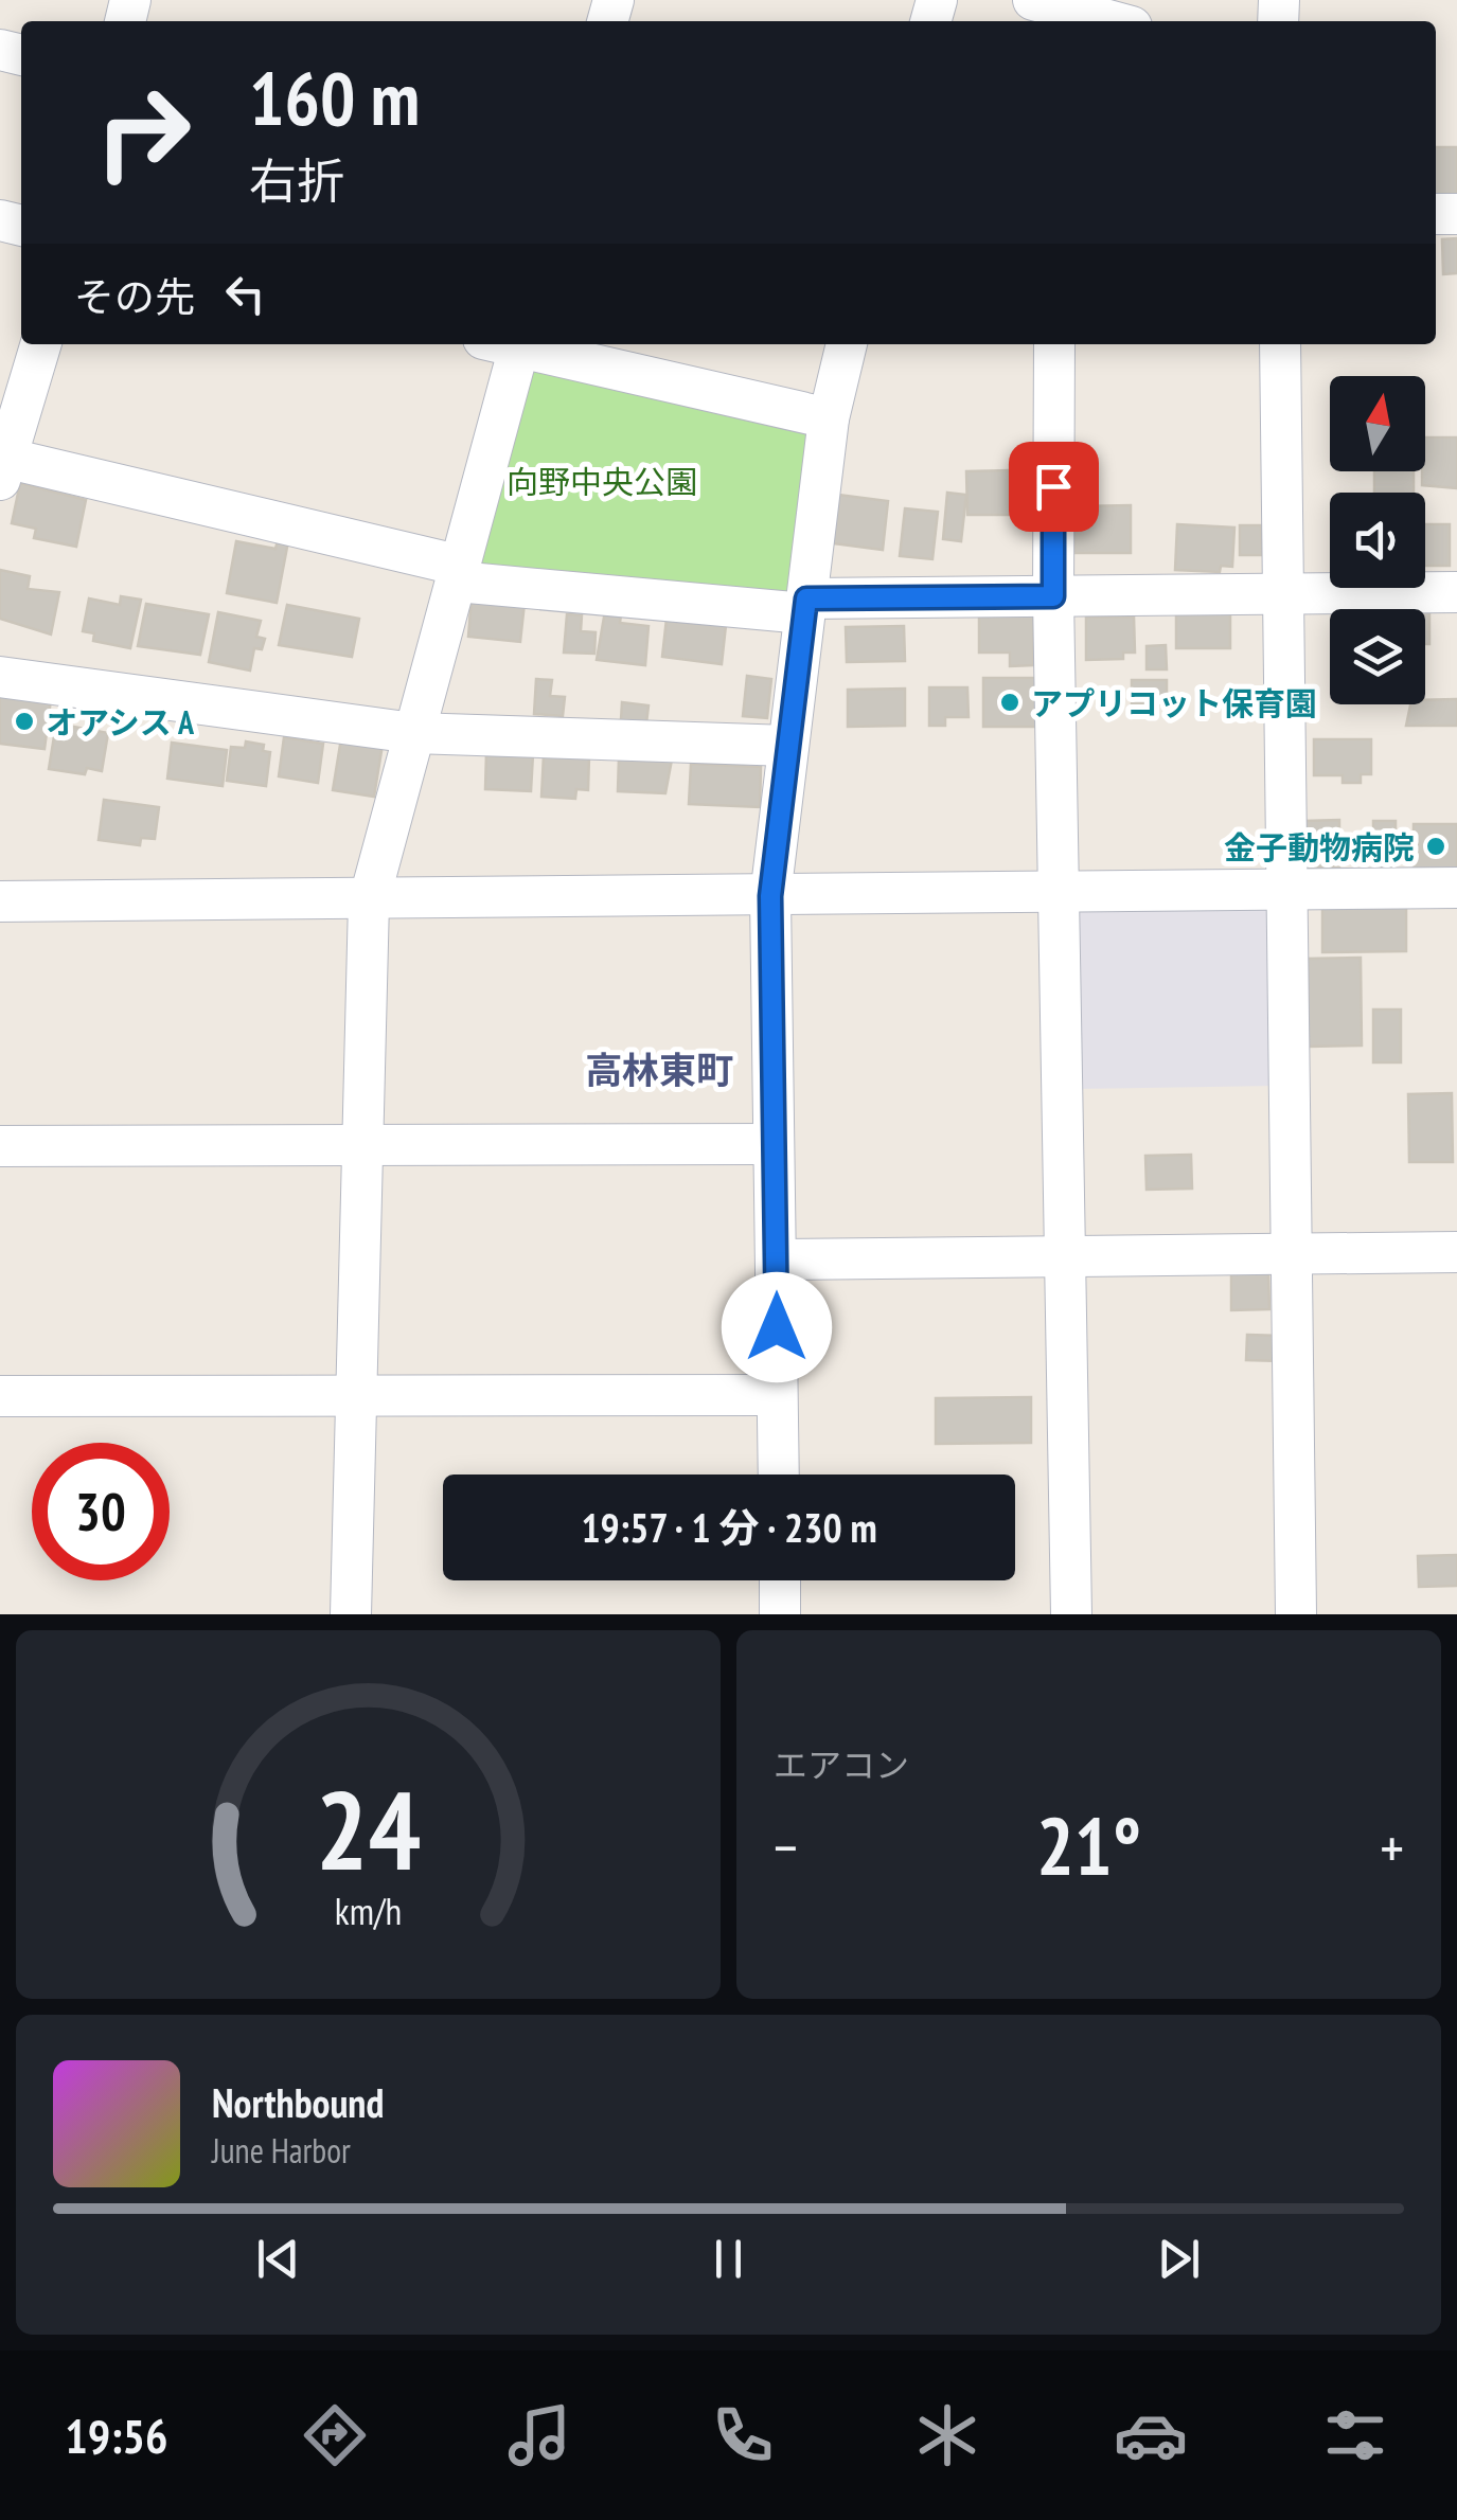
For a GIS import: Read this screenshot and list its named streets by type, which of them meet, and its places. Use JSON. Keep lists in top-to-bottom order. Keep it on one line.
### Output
{"districts":["高林東町"],"parks":["向野中央公園"],"places":["アプリコット保育園","オアシス A","金子動物病院"],"north":"top","page":{"turn":["160 m","右折"],"then":"その先","limit":"30","trip":"19:57 · 1 分 · 230 m","tile":"エアコン","heat":["−","21°","+"],"song":["Northbound","June Harbor"],"tabs":"19:56","gauge":["24","km/h"]}}
